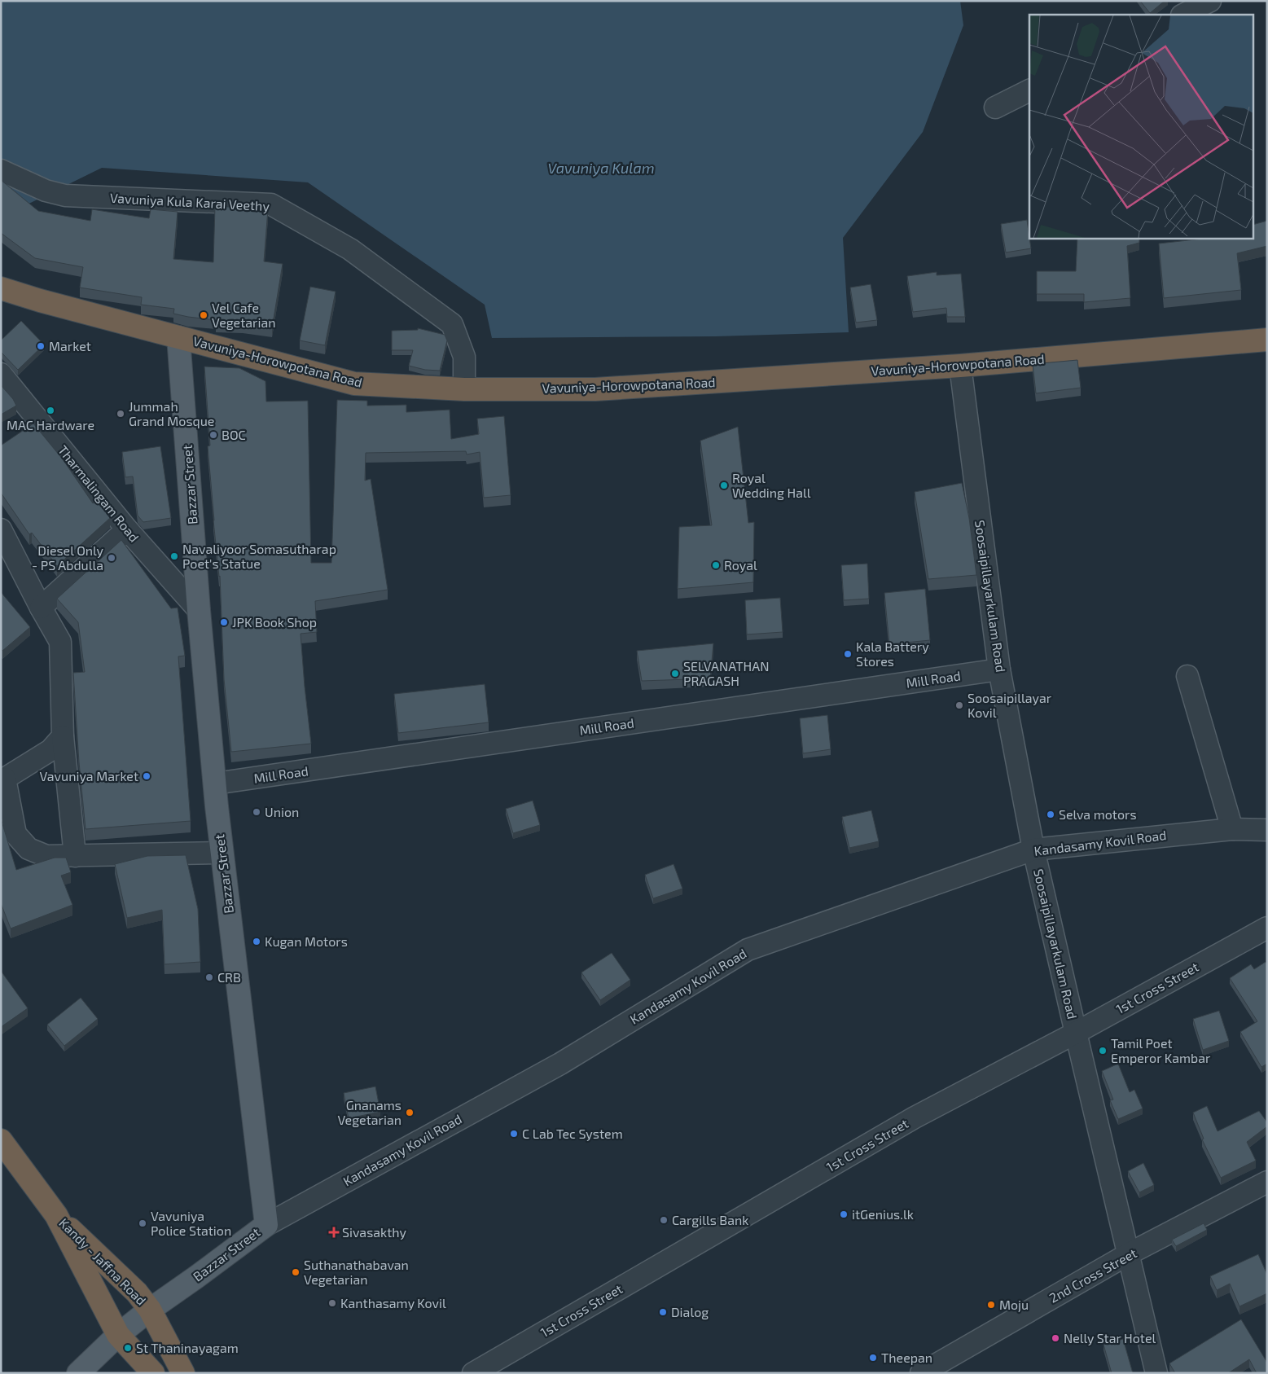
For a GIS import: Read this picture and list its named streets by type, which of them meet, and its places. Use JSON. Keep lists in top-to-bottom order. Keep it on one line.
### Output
{"streets":{"highway":["Vavuniya-Horowpotana Road","Kandy - Jaffna Road"],"main road":["Bazzar Street"],"street":["Vavuniya Kula Karai Veethy","Tharmalingam Road","Soosaipillayarkulam Road","Mill Road","Kandasamy Kovil Road","1st Cross Street","2nd Cross Street"]},"crossings":[["Vavuniya Kula Karai Veethy","Vavuniya-Horowpotana Road"],["Vavuniya-Horowpotana Road","Bazzar Street"],["Vavuniya-Horowpotana Road","Soosaipillayarkulam Road"],["Bazzar Street","Tharmalingam Road"],["Bazzar Street","Mill Road"],["Bazzar Street","Kandasamy Kovil Road"],["Bazzar Street","Kandy - Jaffna Road"],["Soosaipillayarkulam Road","Mill Road"],["Soosaipillayarkulam Road","Kandasamy Kovil Road"],["Soosaipillayarkulam Road","1st Cross Street"],["Soosaipillayarkulam Road","2nd Cross Street"]],"water":["Vavuniya Kulam"],"places":{"other":["Vel Cafe Vegetarian","Market","MAC Hardware","Jummah Grand Mosque","BOC","Royal Wedding Hall","Navaliyoor Somasutharap Poet's Statue","Diesel Only - PS Abdulla","Royal","JPK Book Shop","Kala Battery Stores","SELVANATHAN PRAGASH","Soosaipillayar Kovil","Vavuniya Market","Union","Selva motors","Kugan Motors","CRB","Tamil Poet Emperor Kambar","Gnanams Vegetarian","C Lab Tec System","itGenius.lk","Cargills Bank","Vavuniya Police Station","Suthanathabavan Vegetarian","Kanthasamy Kovil","Moju","Dialog","Nelly Star Hotel","St Thaninayagam","Theepan"],"health":["Sivasakthy"]}}
